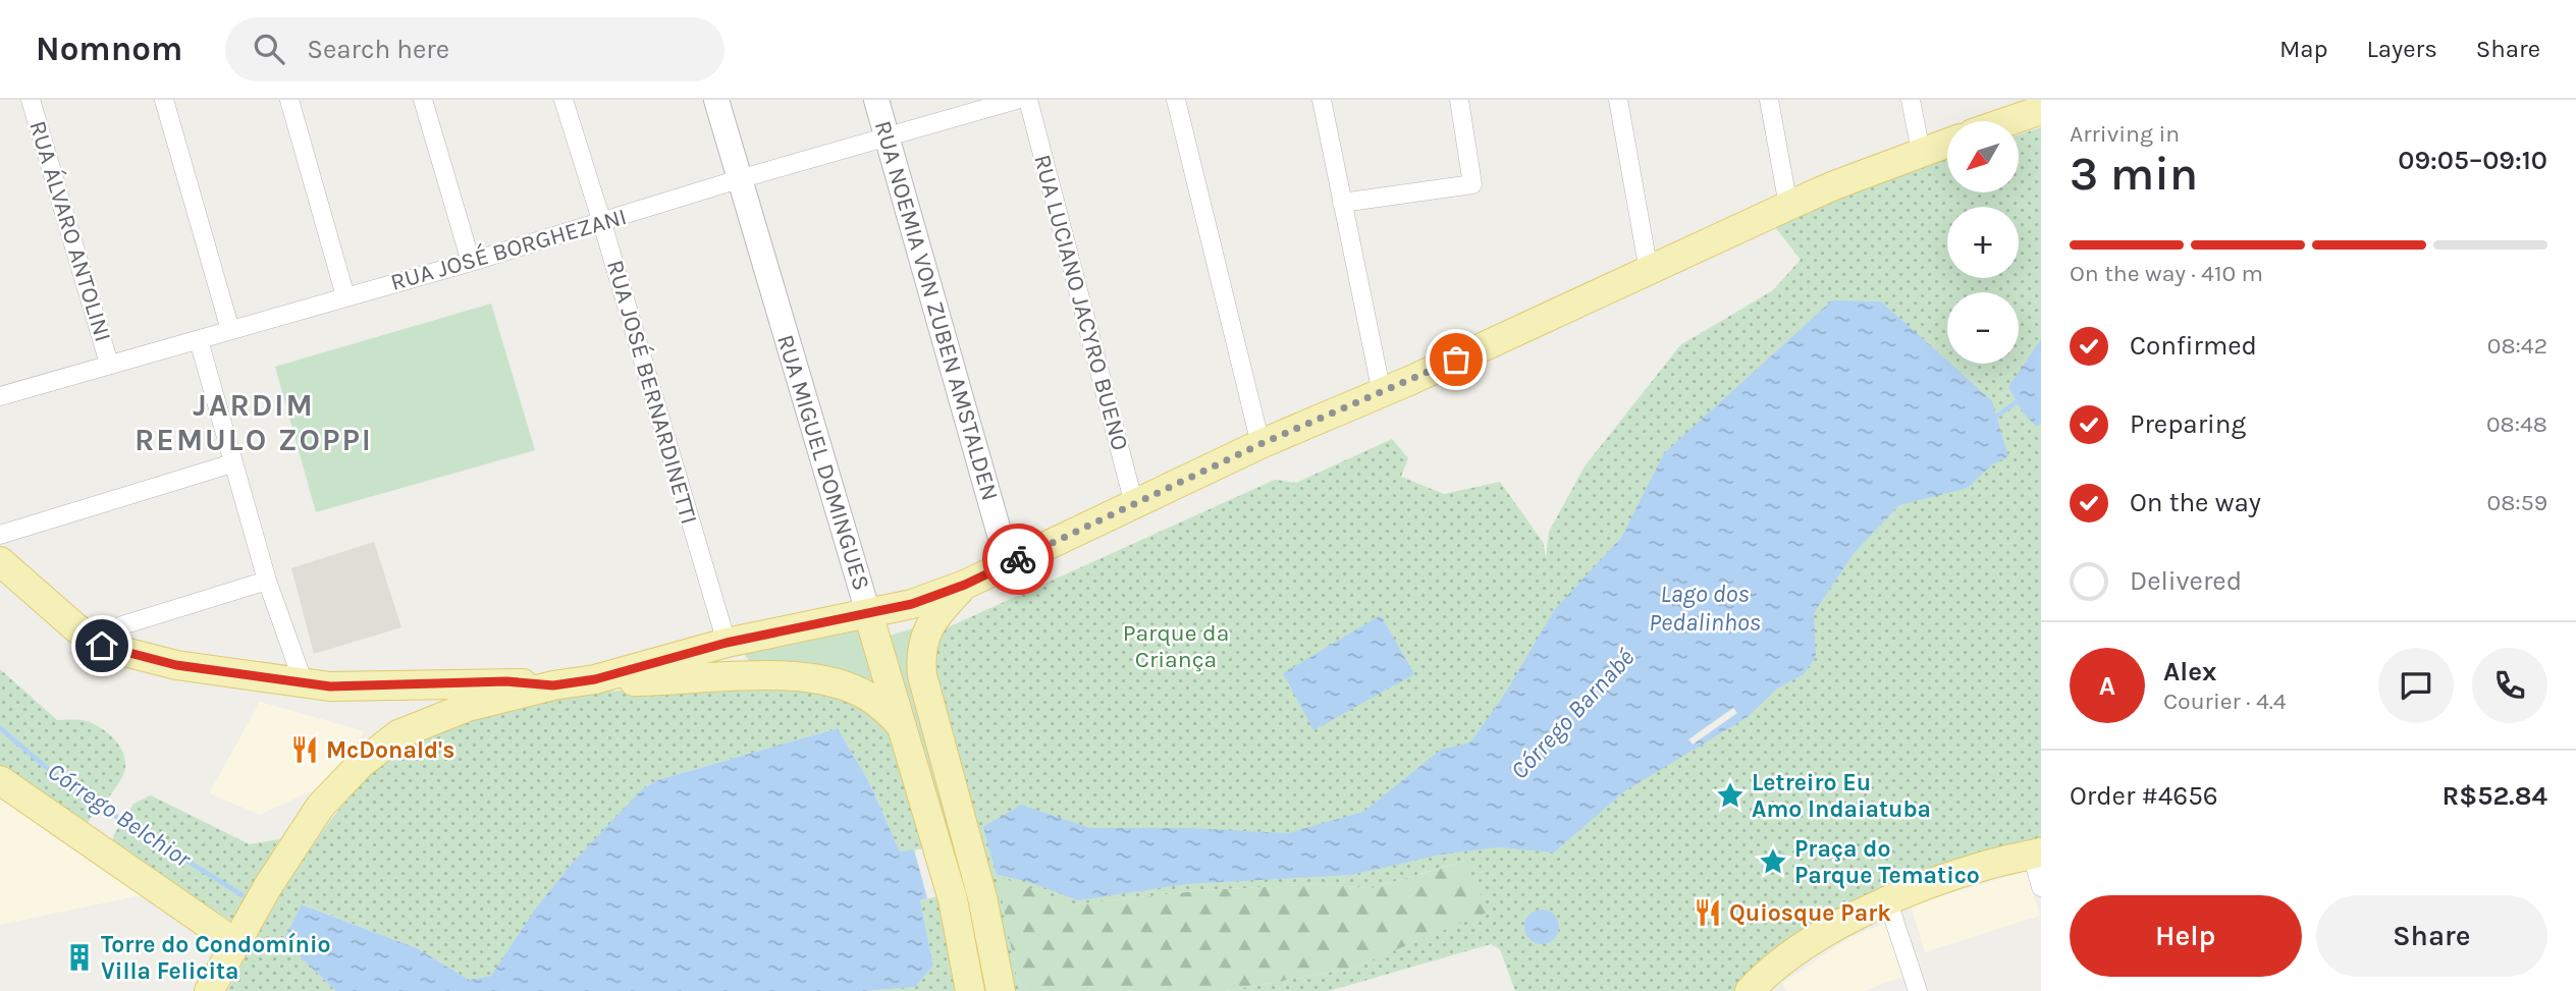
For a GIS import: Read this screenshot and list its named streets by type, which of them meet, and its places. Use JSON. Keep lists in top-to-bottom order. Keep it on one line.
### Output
{"streets":{"main road":["RUA NOEMIA VON ZUBEN AMSTALDEN","RUA MIGUEL DOMINGUES"],"street":["RUA ÁLVARO ANTOLINI","RUA JOSÉ BORGHEZANI","RUA LUCIANO JACYRO BUENO","RUA JOSÉ BERNARDINETTI"]},"crossings":[["RUA ÁLVARO ANTOLINI","RUA JOSÉ BORGHEZANI"],["RUA JOSÉ BORGHEZANI","RUA NOEMIA VON ZUBEN AMSTALDEN"],["RUA JOSÉ BORGHEZANI","RUA JOSÉ BERNARDINETTI"],["RUA JOSÉ BORGHEZANI","RUA MIGUEL DOMINGUES"]],"districts":["JARDIM REMULO ZOPPI"],"water":["Lago dos Pedalinhos","Córrego Barnabé","Córrego Belchior"],"parks":["Parque da Criança"],"places":{"restaurant":["McDonald's","Quiosque Park"],"place":["Letreiro Eu Amo Indaiatuba","Praça do Parque Tematico"],"building":["Torre do Condomínio Villa Felicita"]},"north":"bottom left","page":{"header":"Nomnom","search":"Search here","nav":["Map","Layers","Share"],"heading":["3 min","Arriving in","09:05–09:10"],"panel":["Alex","Courier · 4.4","Order #4656","R$52.84"],"map_buttons":["+","−"],"bar":"On the way · 410 m","list":[["Confirmed","08:42"],["Preparing","08:48"],["On the way","08:59"],"Delivered"],"round":"A","buttons":["Help","Share"]}}
